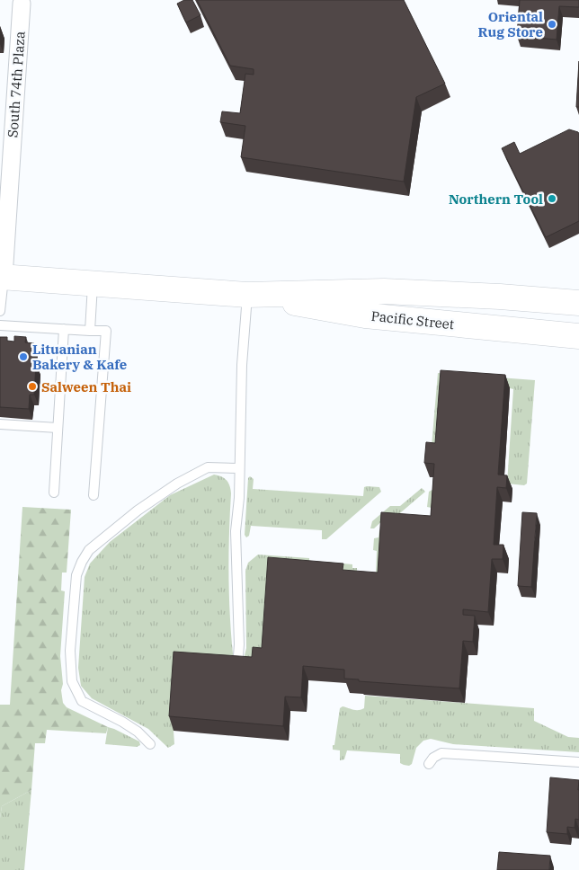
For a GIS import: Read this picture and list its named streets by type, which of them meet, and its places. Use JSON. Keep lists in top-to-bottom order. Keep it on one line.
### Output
{"streets":{"main road":["Pacific Street"],"street":["South 74th Plaza"]},"crossings":[["South 74th Plaza","Pacific Street"]],"places":["Oriental Rug Store","Northern Tool","Lituanian Bakery & Kafe","Salween Thai"]}
